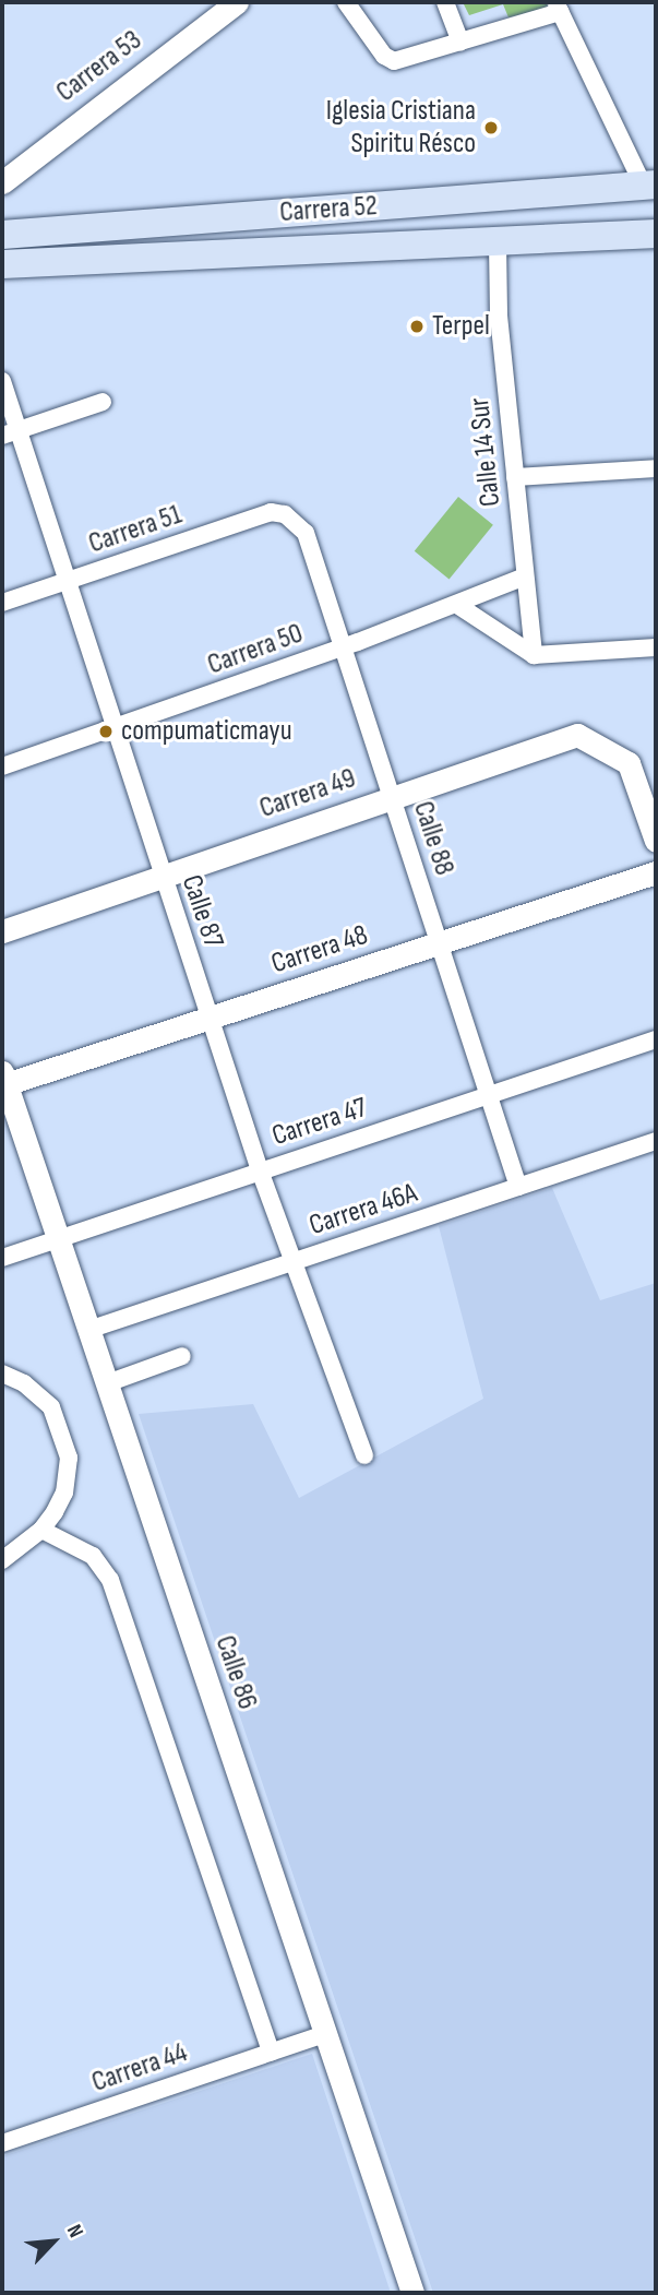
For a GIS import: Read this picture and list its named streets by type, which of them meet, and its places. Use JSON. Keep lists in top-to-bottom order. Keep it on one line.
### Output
{"streets":{"main road":["Carrera 52"],"street":["Carrera 53","Calle 14 Sur","Carrera 51","Carrera 50","Carrera 49","Calle 88","Calle 87","Carrera 48","Carrera 47","Carrera 46A","Calle 86","Carrera 44"]},"crossings":[["Carrera 52","Calle 14 Sur"],["Calle 14 Sur","Carrera 50"],["Carrera 51","Calle 88"],["Carrera 51","Calle 87"],["Carrera 50","Calle 88"],["Carrera 50","Calle 87"],["Carrera 49","Calle 88"],["Carrera 49","Calle 87"],["Calle 88","Carrera 48"],["Calle 88","Carrera 47"],["Calle 88","Carrera 46A"],["Calle 87","Carrera 48"],["Calle 87","Carrera 47"],["Calle 87","Carrera 46A"],["Carrera 48","Calle 86"],["Carrera 47","Calle 86"],["Carrera 46A","Calle 86"],["Calle 86","Carrera 44"]],"places":["Iglesia Cristiana Spiritu Résco","Terpel","compumaticmayu"],"north":"top right"}
